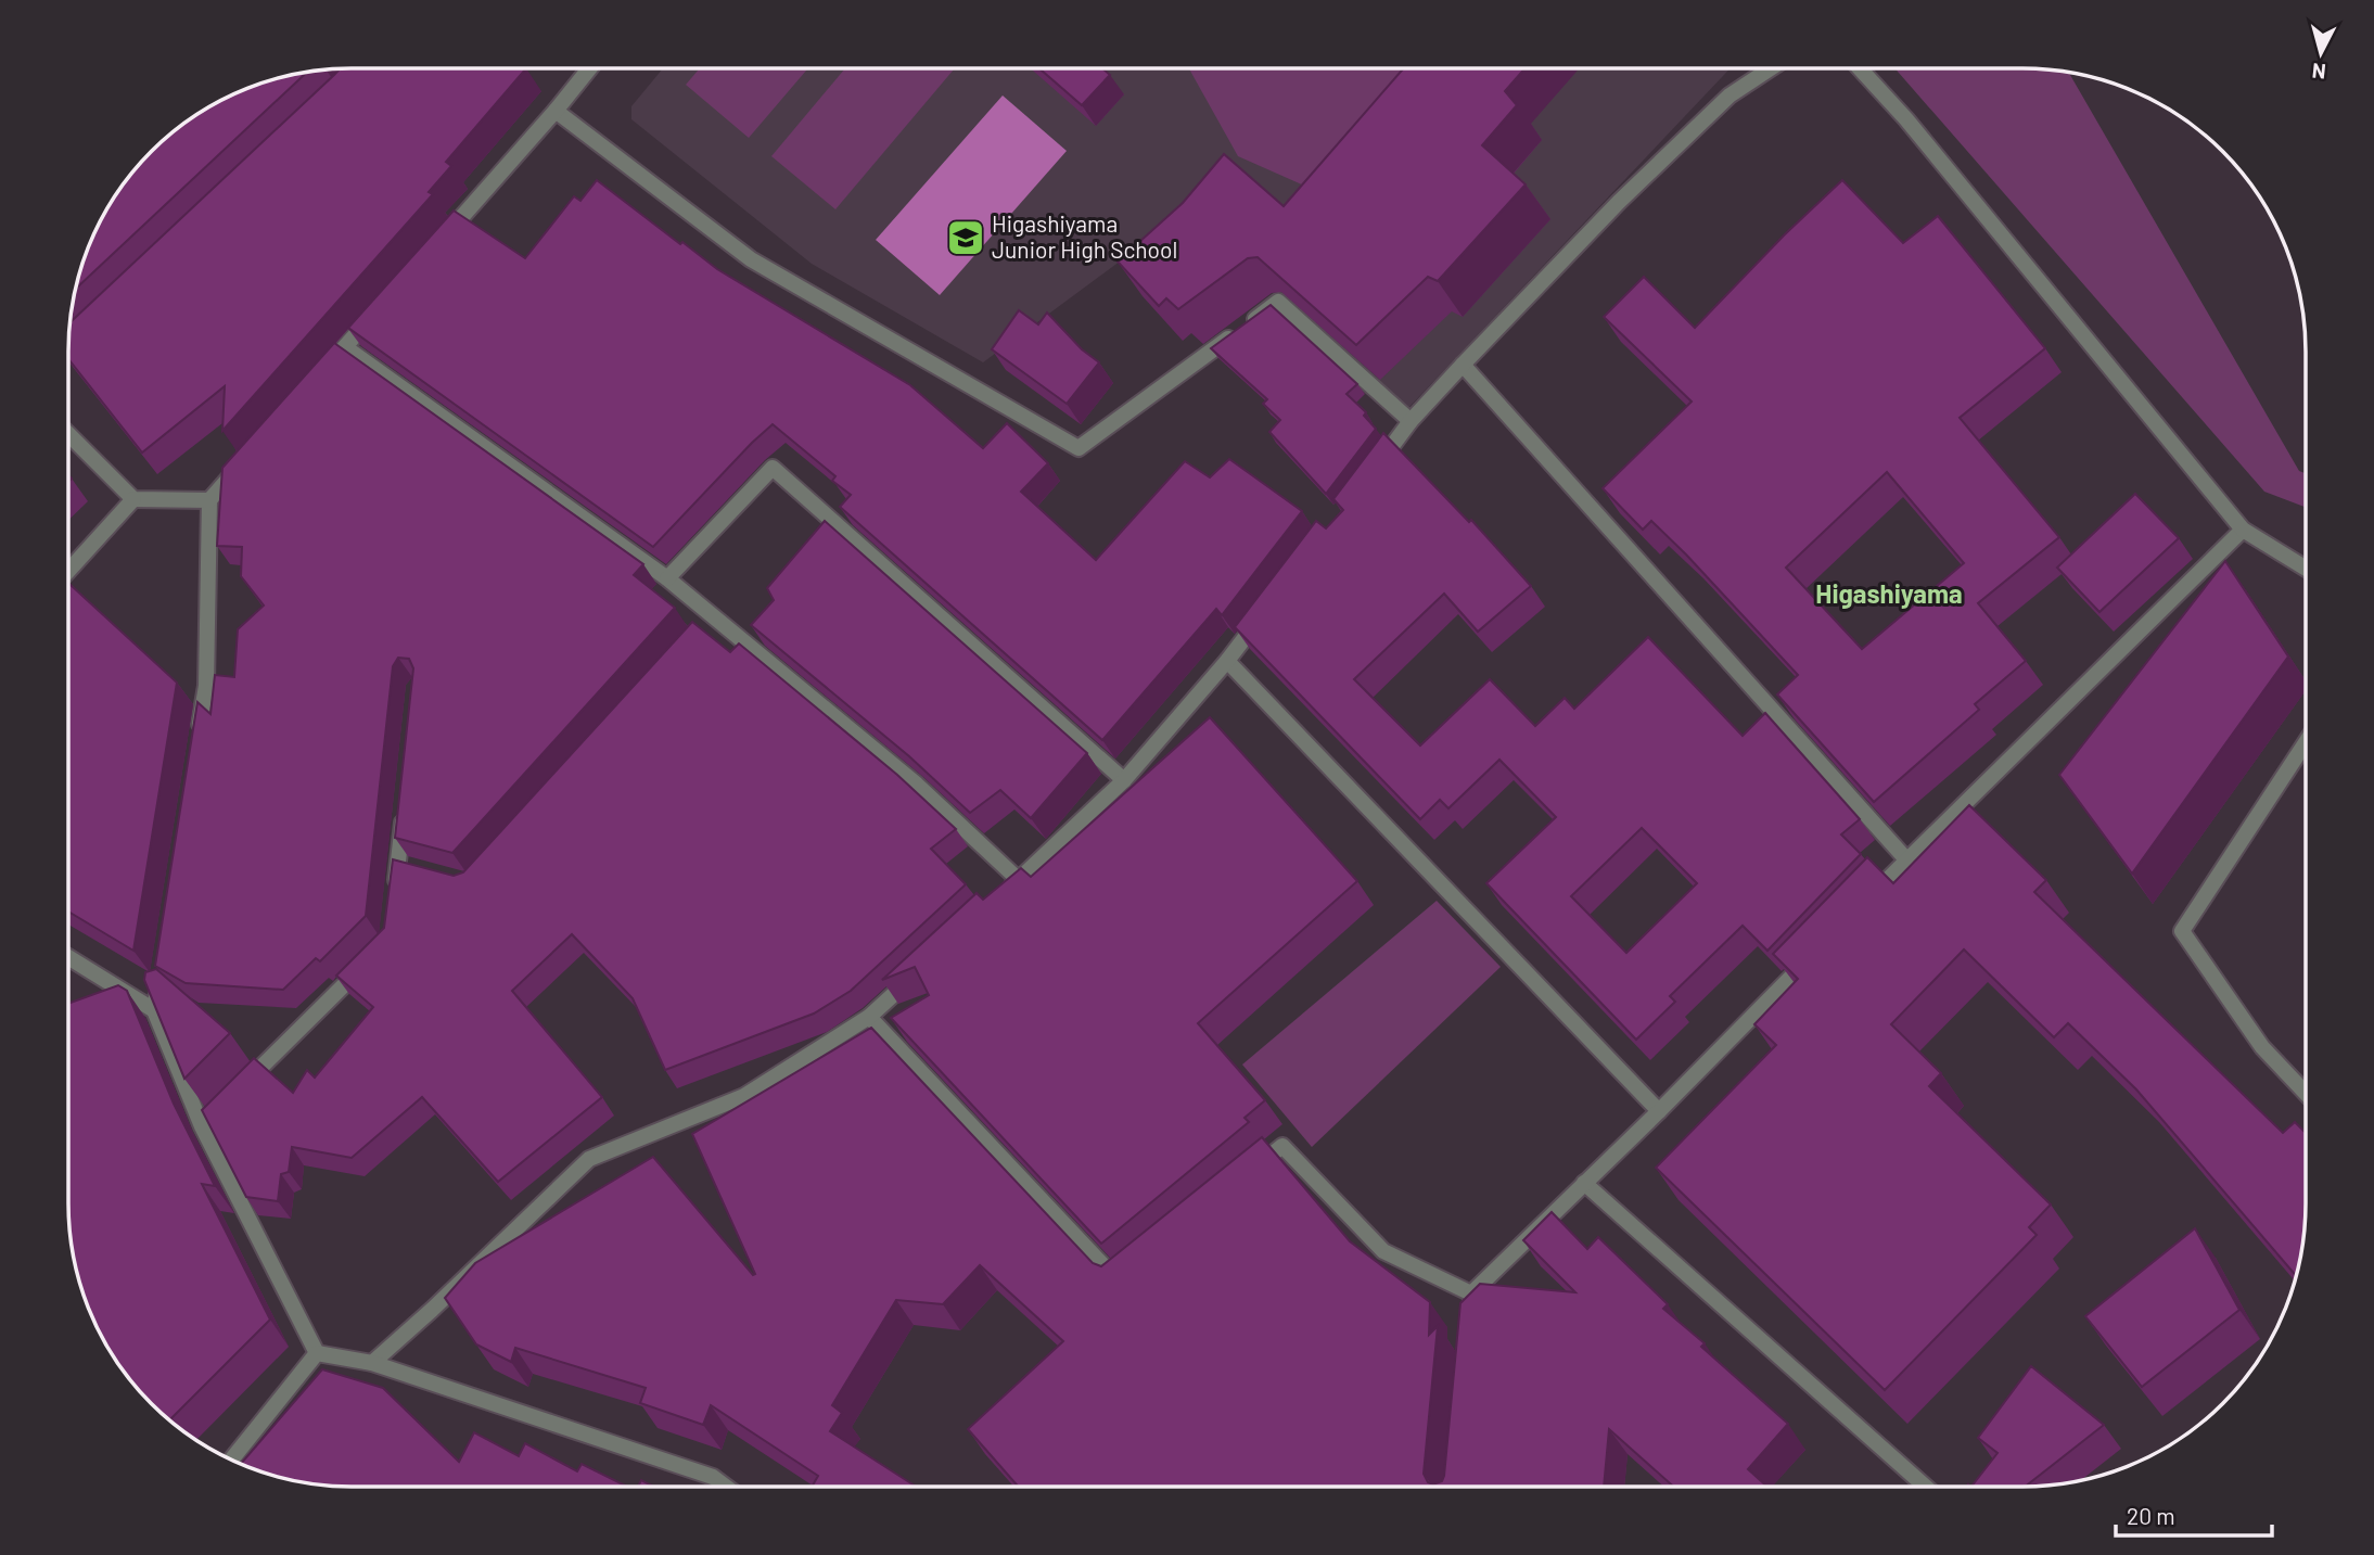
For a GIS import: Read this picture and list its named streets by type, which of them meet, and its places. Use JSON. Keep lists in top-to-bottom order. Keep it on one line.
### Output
{"districts":["Higashiyama"],"places":{"school or university":["Higashiyama Junior High School"]},"scale_bar":"20 m","north":"bottom"}
